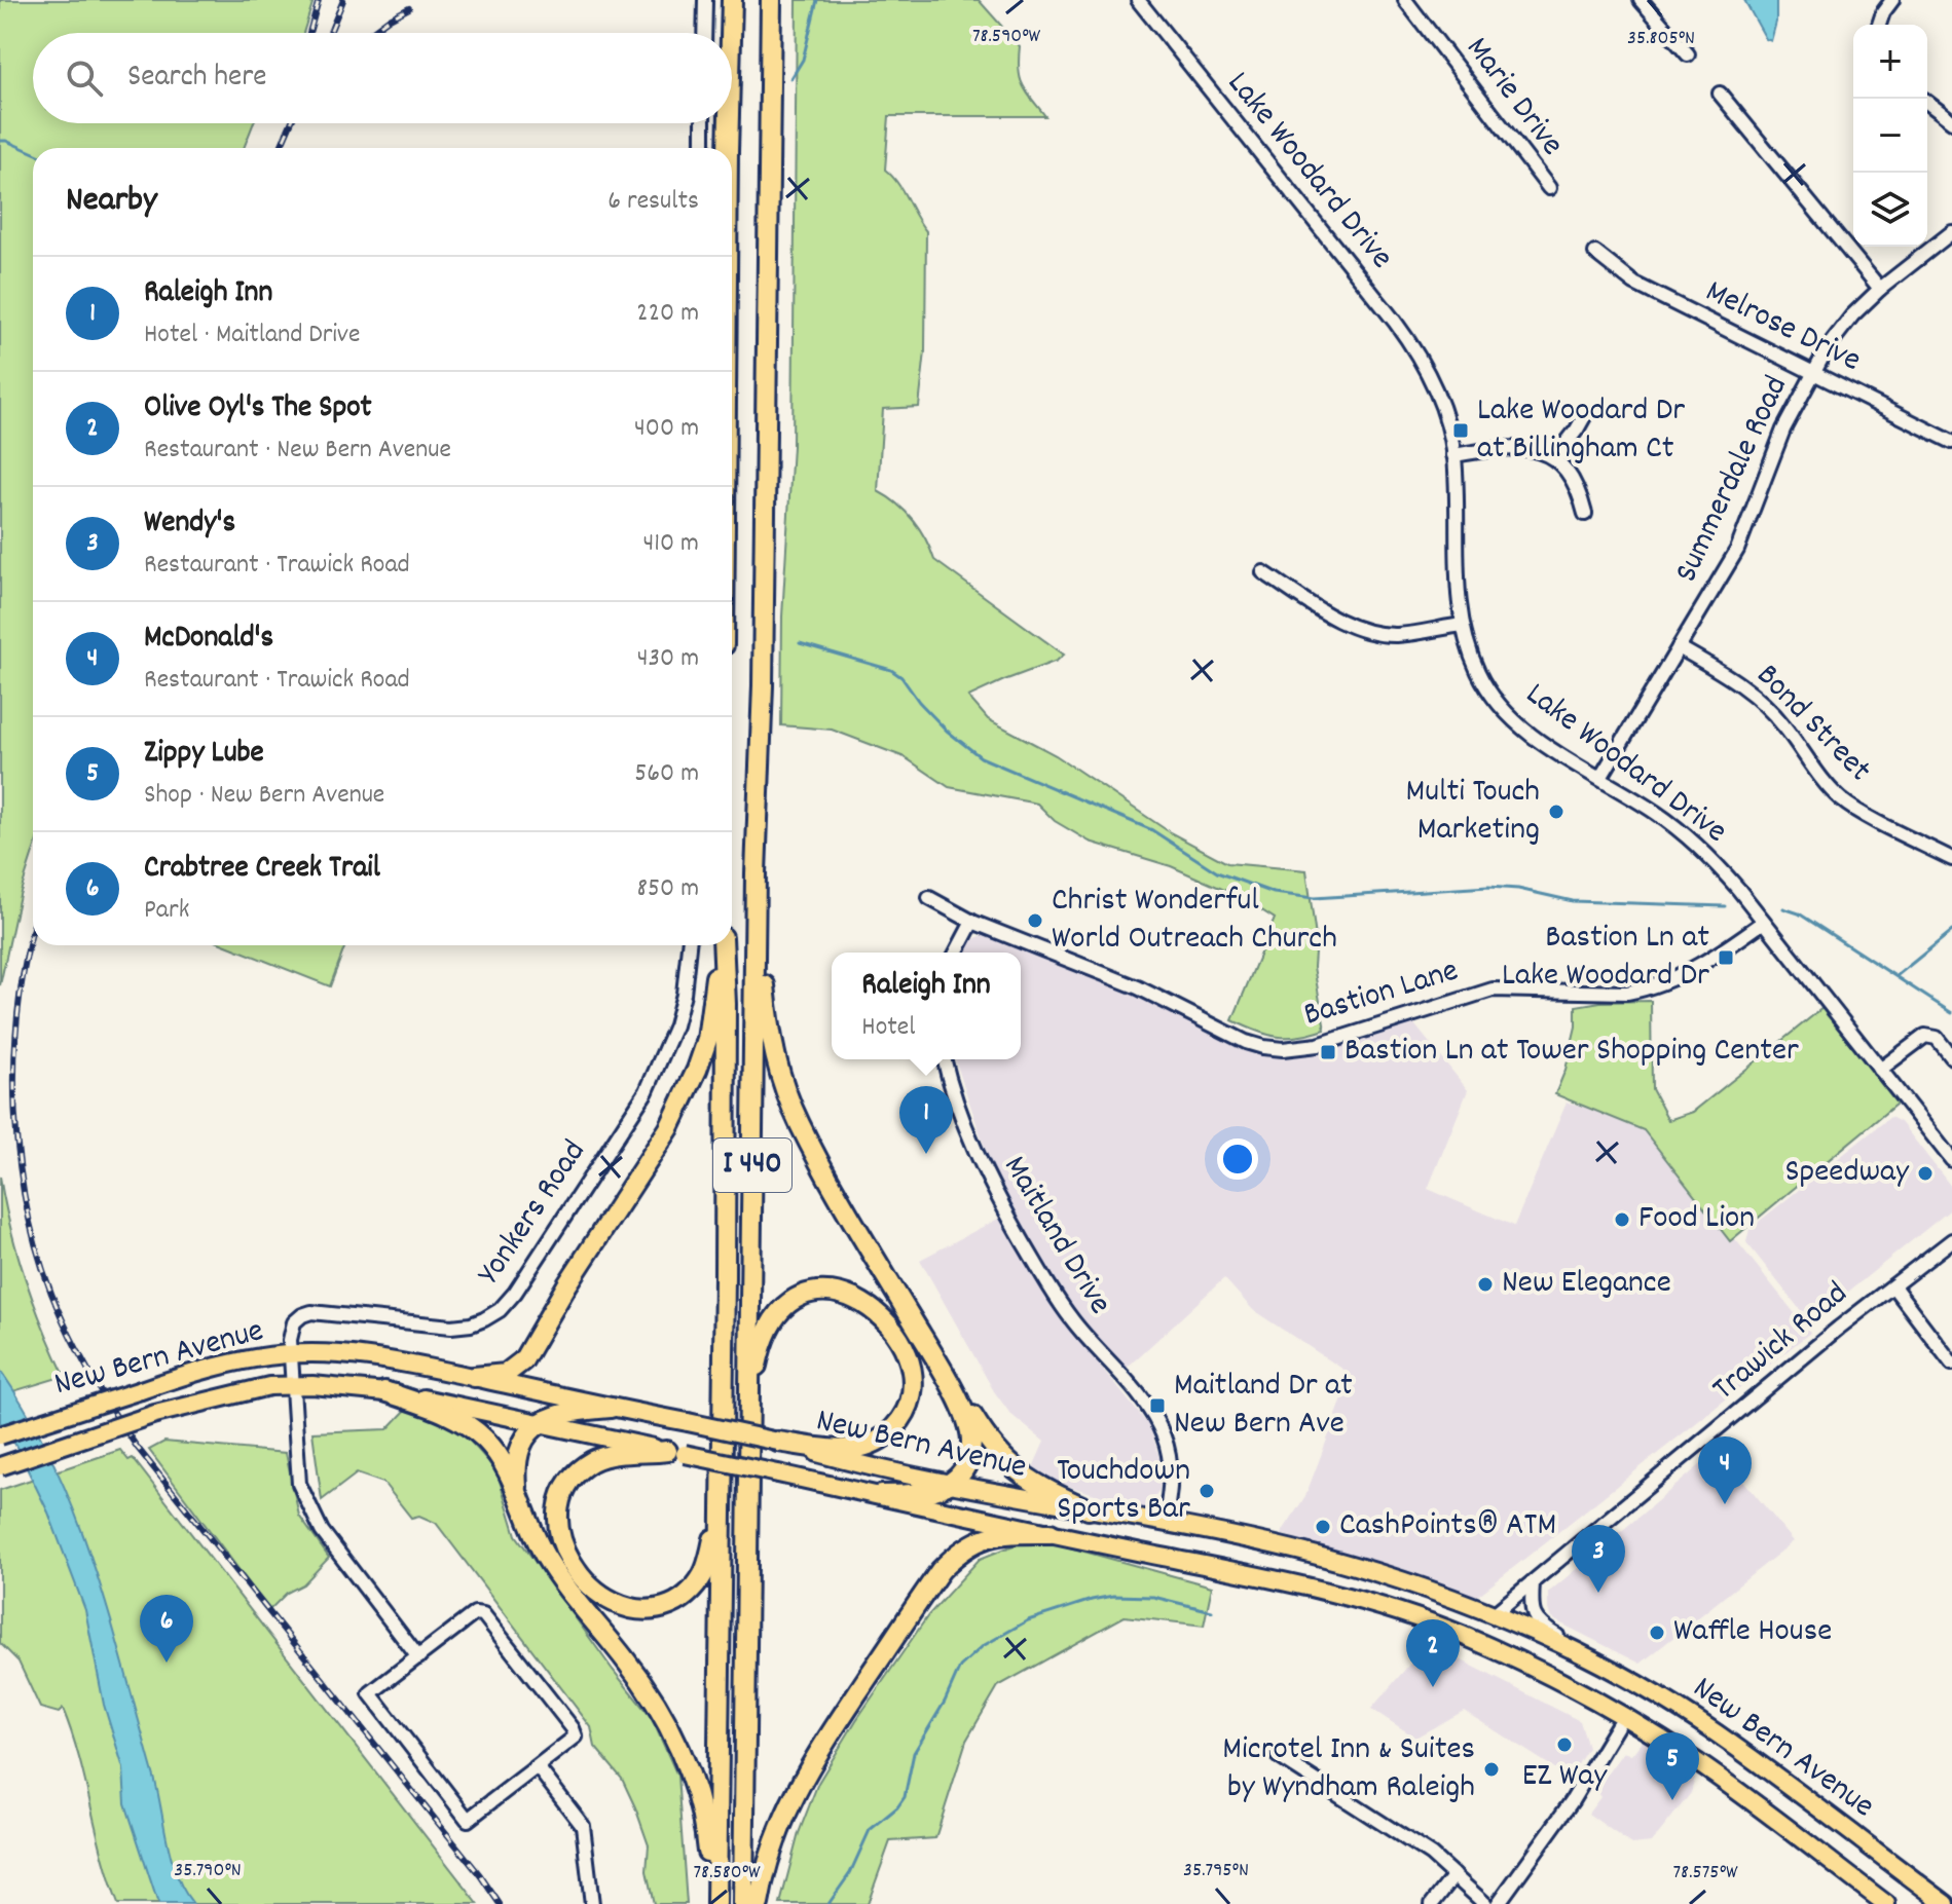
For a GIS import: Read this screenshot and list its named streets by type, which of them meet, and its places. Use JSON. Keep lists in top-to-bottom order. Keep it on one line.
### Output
{"streets":{"highway":["I 440"],"main road":["New Bern Avenue"],"street":["Marie Drive","Lake Woodard Drive","Melrose Drive","Summerdale Road","Bond Street","Bastion Lane","Yonkers Road","Maitland Drive","Trawick Road"]},"crossings":[["Lake Woodard Drive","Summerdale Road"],["Lake Woodard Drive","Bastion Lane"],["Melrose Drive","Summerdale Road"],["Summerdale Road","Bond Street"],["Yonkers Road","New Bern Avenue"],["Maitland Drive","New Bern Avenue"],["Trawick Road","New Bern Avenue"]],"places":{"transit":["Lake Woodard Dr at Billingham Ct","Bastion Ln at Lake Woodard Dr","Bastion Ln at Tower Shopping Center","Maitland Dr at New Bern Ave"],"other":["Multi Touch Marketing","Christ Wonderful World Outreach Church","Speedway","Food Lion","New Elegance","Touchdown Sports Bar","CashPoints® ATM","Waffle House","EZ Way","Microtel Inn & Suites by Wyndham Raleigh"]},"page":{"map_buttons":["+","−"],"search":"Search here","heading":["Nearby","6 results"],"list":[{"mark":"1","name":"Raleigh Inn","note":"Hotel · Maitland Drive","value":"220 m"},{"mark":"2","name":"Olive Oyl's The Spot","note":"Restaurant · New Bern Avenue","value":"400 m"},{"mark":"3","name":"Wendy's","note":"Restaurant · Trawick Road","value":"410 m"},{"mark":"4","name":"McDonald's","note":"Restaurant · Trawick Road","value":"430 m"},{"mark":"5","name":"Zippy Lube","note":"Shop · New Bern Avenue","value":"560 m"},{"mark":"6","name":"Crabtree Creek Trail","note":"Park","value":"850 m"}],"popup":["Raleigh Inn","Hotel"],"pins":["1","4","3","6","2","5"]},"coordinates":["78.590°W","35.805°N","35.790°N","35.795°N","78.580°W","78.575°W"]}
